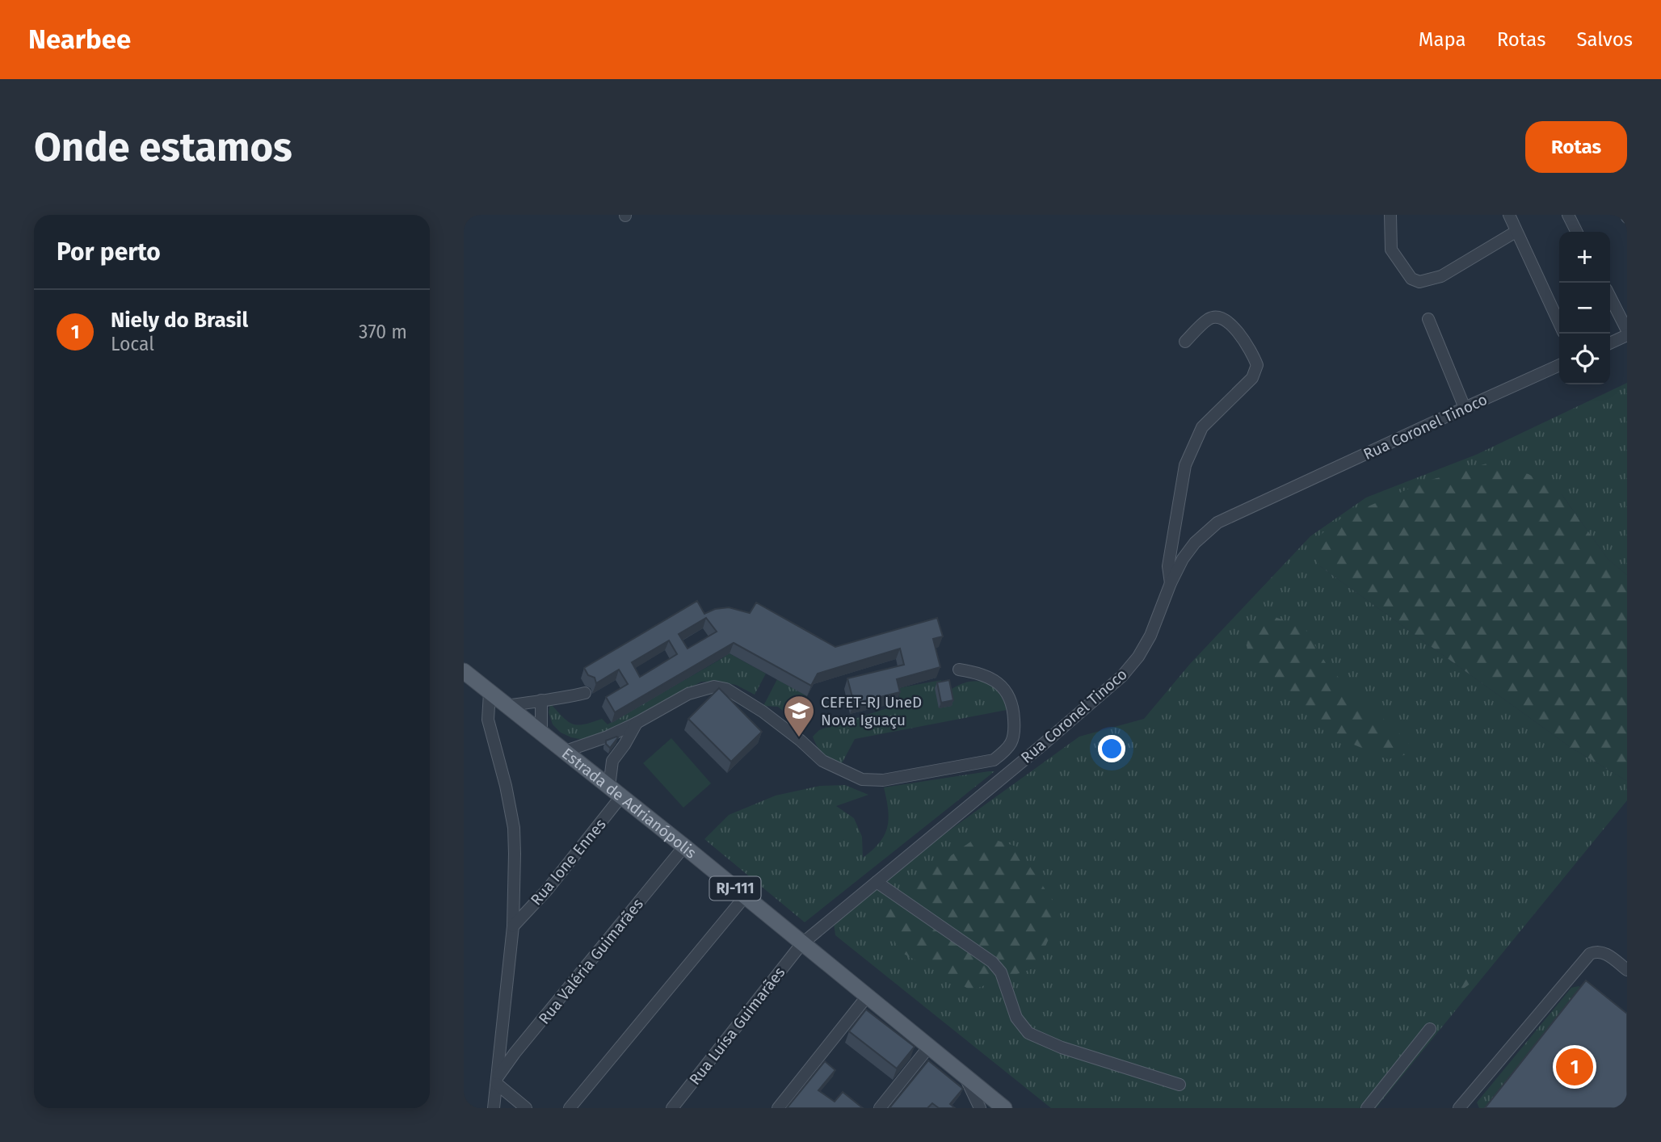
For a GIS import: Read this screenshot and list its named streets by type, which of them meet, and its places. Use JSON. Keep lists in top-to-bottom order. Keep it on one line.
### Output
{"streets":{"main road":["Estrada de Adrianópolis","RJ-111"],"street":["Rua Coronel Tinoco","Rua Ione Ennes","Rua Valéria Guimarães","Rua Luísa Guimarães"]},"crossings":[["Rua Coronel Tinoco","Estrada de Adrianópolis"],["Rua Coronel Tinoco","Rua Luísa Guimarães"],["Estrada de Adrianópolis","Rua Ione Ennes"],["Estrada de Adrianópolis","Rua Valéria Guimarães"],["Estrada de Adrianópolis","Rua Luísa Guimarães"]],"places":{"school or university":["CEFET-RJ UneD Nova Iguaçu"]},"page":{"header":"Nearbee","nav":["Mapa","Rotas","Salvos"],"buttons":"Rotas","title":"Onde estamos","heading":"Por perto","map_buttons":["+","−"],"list":[{"mark":"1","name":"Niely do Brasil","note":"Local","value":"370 m"}],"pins":"1"}}
